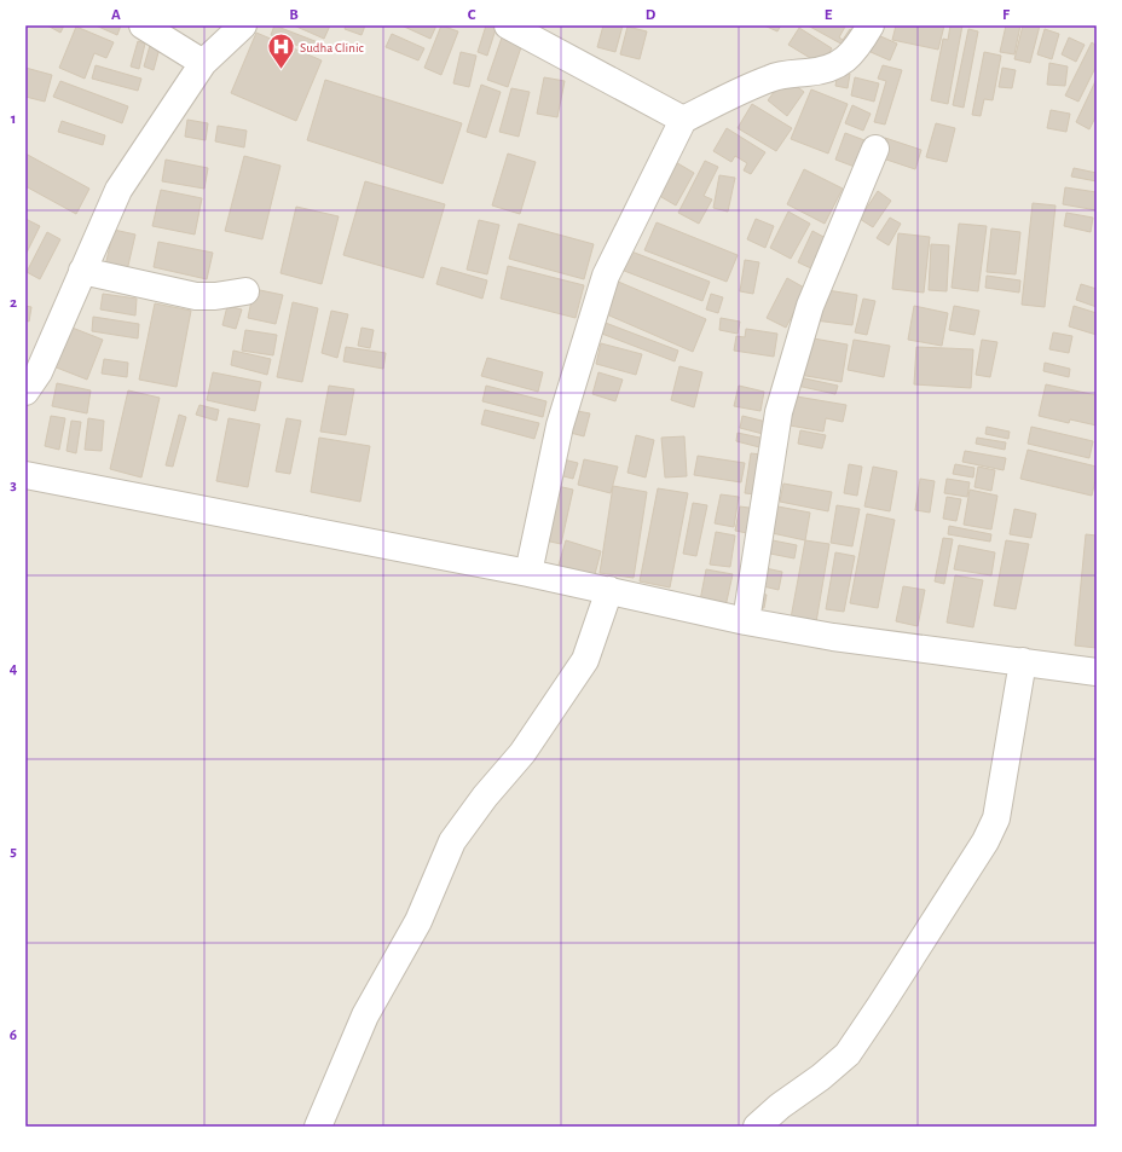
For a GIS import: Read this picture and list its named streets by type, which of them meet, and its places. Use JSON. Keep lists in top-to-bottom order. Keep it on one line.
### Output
{"places":{"hospital":["Sudha Clinic"]},"grid":{"columns":["A","B","C","D","E","F"],"rows":["1","2","3","4","5","6"]}}
